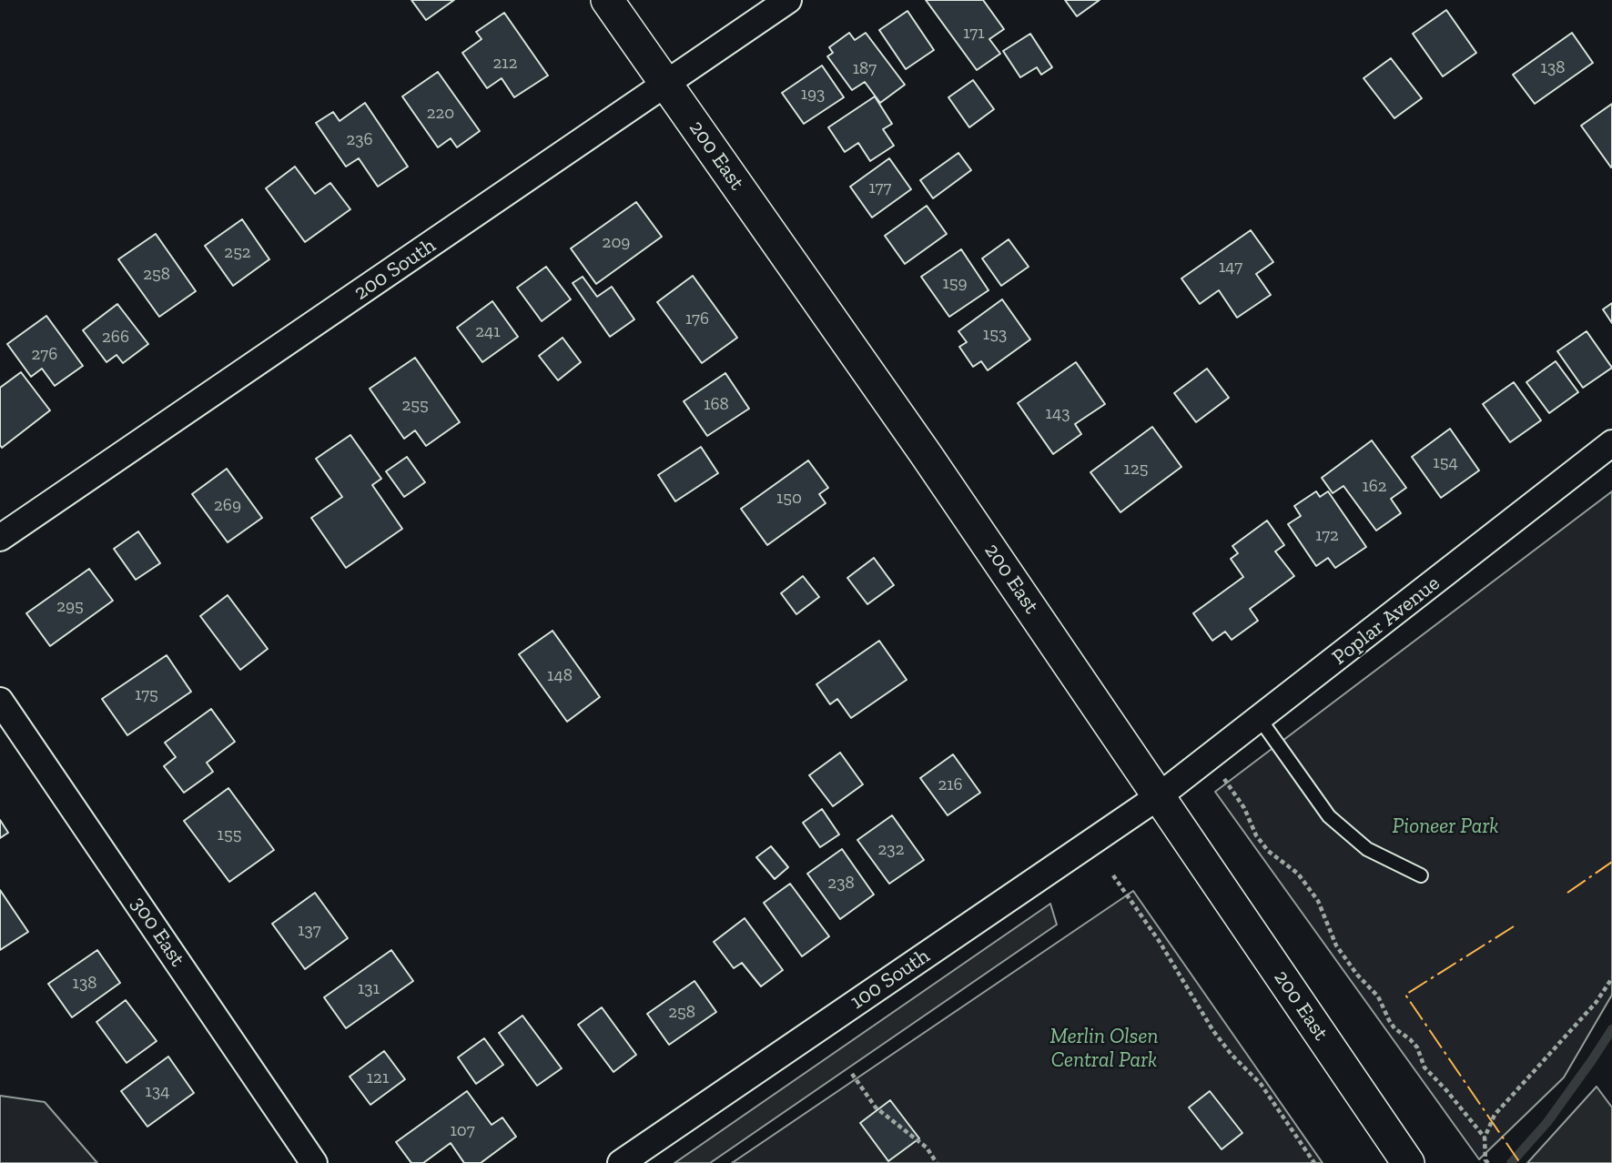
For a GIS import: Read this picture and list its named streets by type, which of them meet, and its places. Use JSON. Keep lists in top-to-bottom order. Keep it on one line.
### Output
{"streets":{"street":["200 East","200 South","Poplar Avenue","300 East","100 South"]},"crossings":[["200 East","200 South"],["200 East","Poplar Avenue"],["200 East","100 South"],["Poplar Avenue","100 South"]],"parks":["Pioneer Park","Merlin Olsen Central Park"],"house_numbers":["171","212","138","187","193","220","236","177","209","252","147","258","159","176","241","153","266","276","168","255","143","154","125","162","150","269","172","295","148","175","216","155","232","238","137","138","131","258","121","134","107"]}
